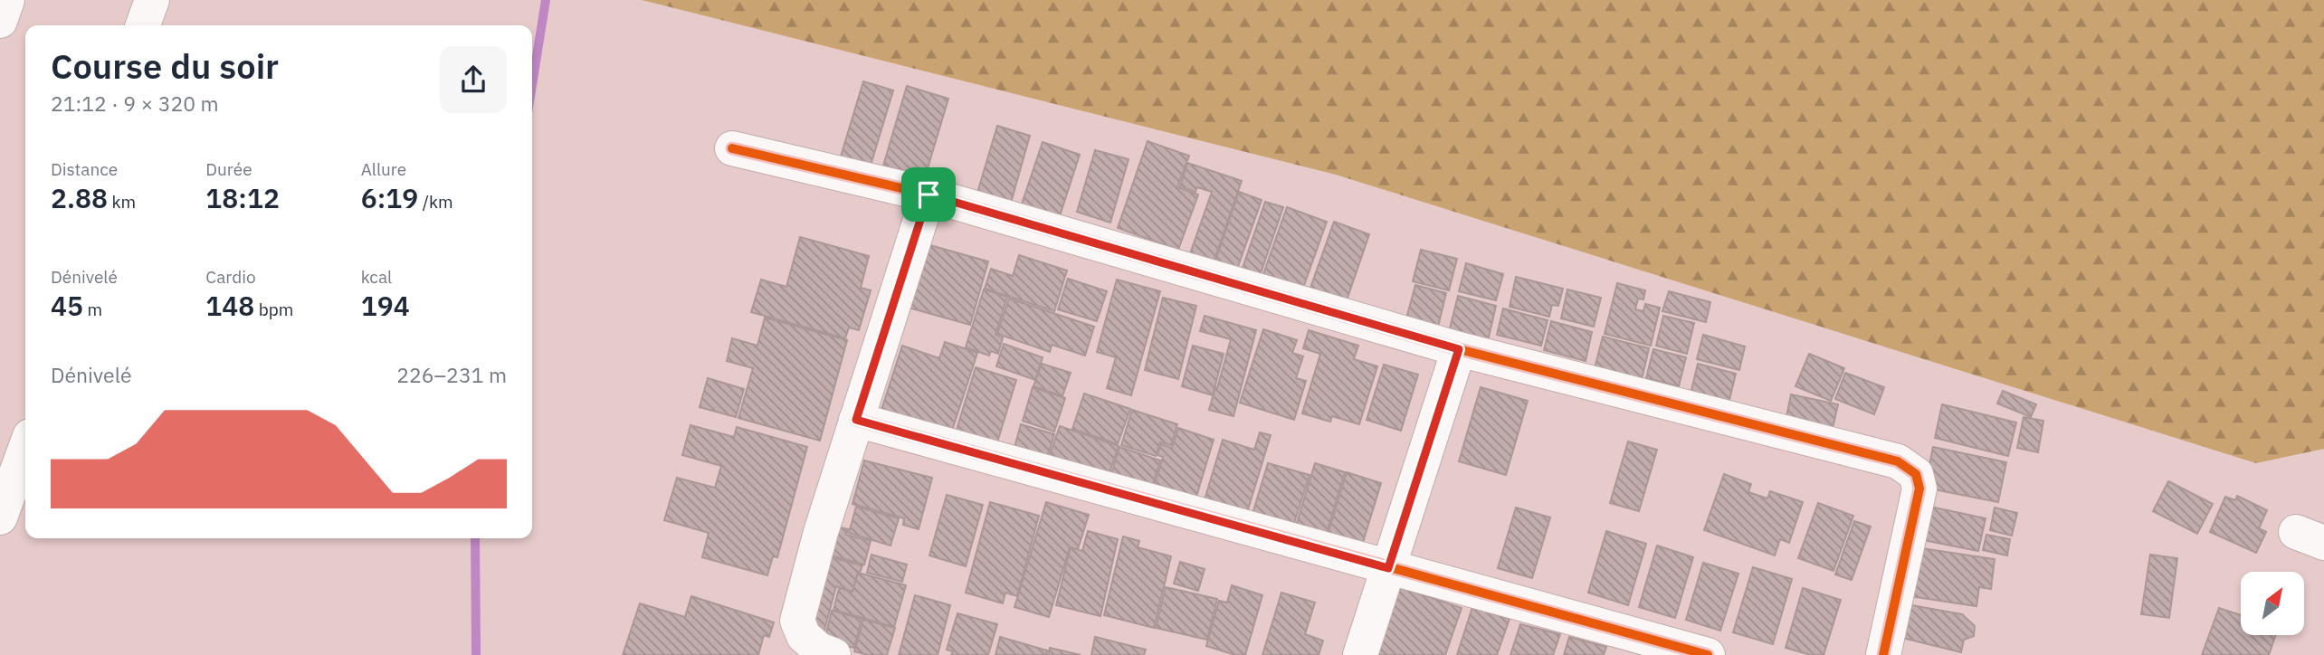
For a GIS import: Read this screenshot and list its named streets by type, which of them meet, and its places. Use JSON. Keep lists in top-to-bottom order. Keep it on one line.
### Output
{"north":"top right","page":{"heading":["Course du soir","21:12 · 9 × 320 m"],"stats":[["Distance","2.88 km"],["Durée","18:12"],["Allure","6:19 /km"],["Dénivelé","45 m"],["Cardio","148 bpm"],["kcal","194"]],"chart":["Dénivelé","226–231 m"]}}
